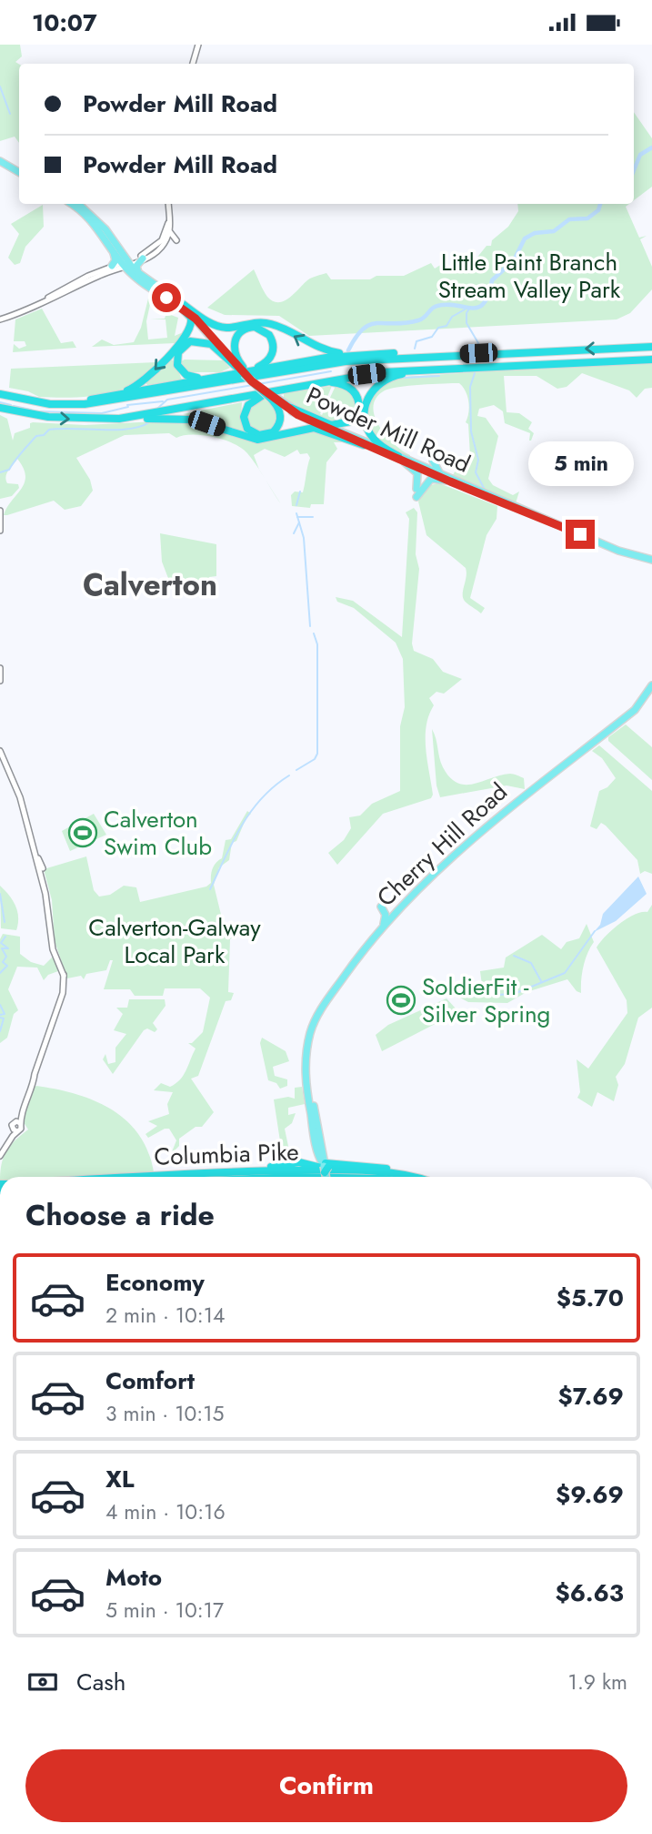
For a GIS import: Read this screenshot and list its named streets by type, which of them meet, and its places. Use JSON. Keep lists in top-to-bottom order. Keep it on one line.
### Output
{"streets":{"highway":["Columbia Pike"],"main road":["Powder Mill Road","Cherry Hill Road"]},"districts":["Calverton"],"parks":["Little Paint Branch Stream Valley Park","Calverton-Galway Local Park"],"places":{"sports":["Calverton Swim Club","SoldierFit - Silver Spring"]},"page":{"status":"10:07","banner":["Powder Mill Road","Powder Mill Road"],"bubble":"5 min","heading":"Choose a ride","list":[{"name":"Economy","note":"2 min · 10:14","value":"$5.70"},{"name":"Comfort","note":"3 min · 10:15","value":"$7.69"},{"name":"XL","note":"4 min · 10:16","value":"$9.69"},{"name":"Moto","note":"5 min · 10:17","value":"$6.63"}],"pay":["Cash","1.9 km"],"buttons":"Confirm"}}
